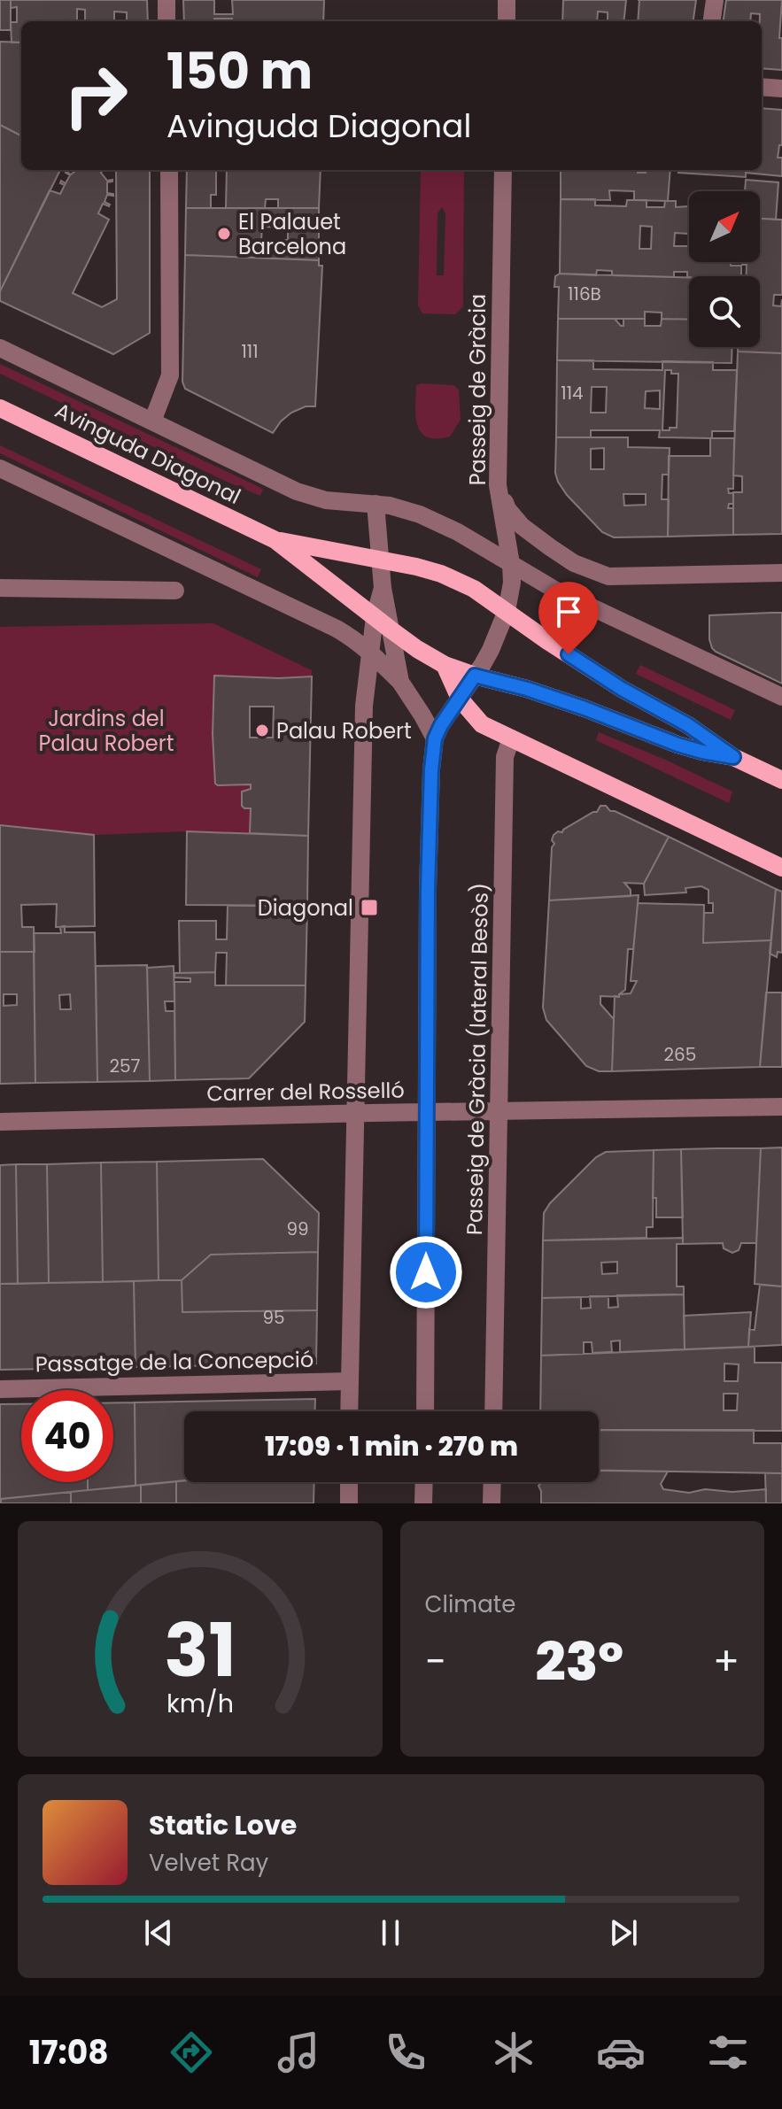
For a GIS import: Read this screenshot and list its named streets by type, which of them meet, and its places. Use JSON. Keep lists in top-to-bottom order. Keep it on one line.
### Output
{"streets":{"main road":["Avinguda Diagonal"],"street":["Passeig de Gràcia","Passeig de Gràcia (lateral Besòs)","Carrer del Rosselló","Passatge de la Concepció"]},"crossings":[["Passeig de Gràcia (lateral Besòs)","Carrer del Rosselló"]],"parks":["Jardins del Palau Robert"],"places":{"other":["El Palauet Barcelona","Palau Robert"],"transit":["Diagonal"]},"house_numbers":["116B","111","114","265","257","99","95"],"north":"top right","page":{"turn":["150 m","Avinguda Diagonal"],"limit":"40","trip":"17:09 · 1 min · 270 m","tile":"Climate","heat":["−","23°","+"],"song":["Static Love","Velvet Ray"],"tabs":"17:08","gauge":["31","km/h"]}}
